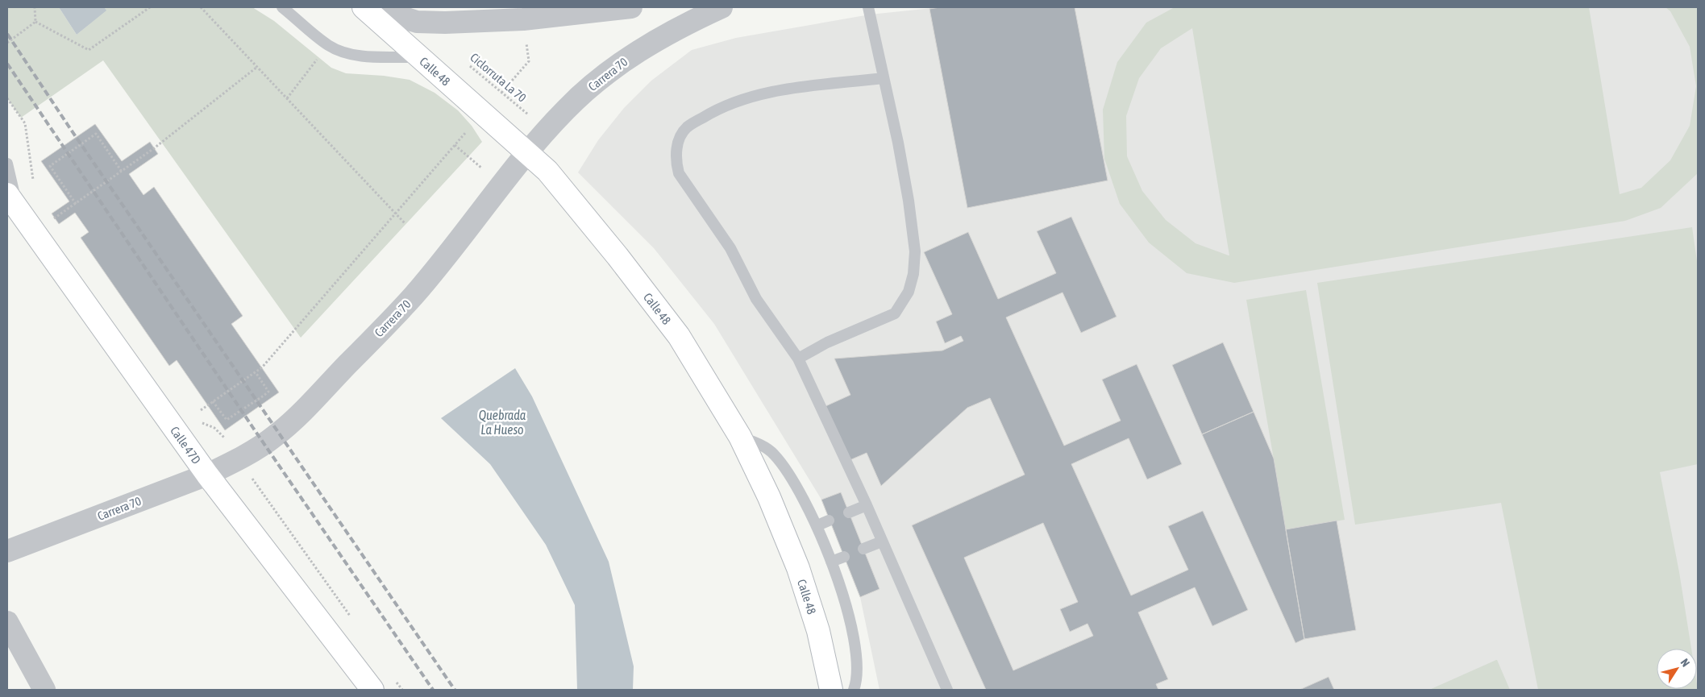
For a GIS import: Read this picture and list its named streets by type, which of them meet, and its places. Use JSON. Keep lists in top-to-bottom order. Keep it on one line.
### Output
{"streets":{"main road":["Calle 48","Calle 47D"],"street":["Carrera 70"],"path":["Ciclorruta La 70"]},"crossings":[["Calle 48","Carrera 70"],["Carrera 70","Ciclorruta La 70"],["Carrera 70","Calle 47D"]],"water":["Quebrada La Hueso"],"north":"top right"}
